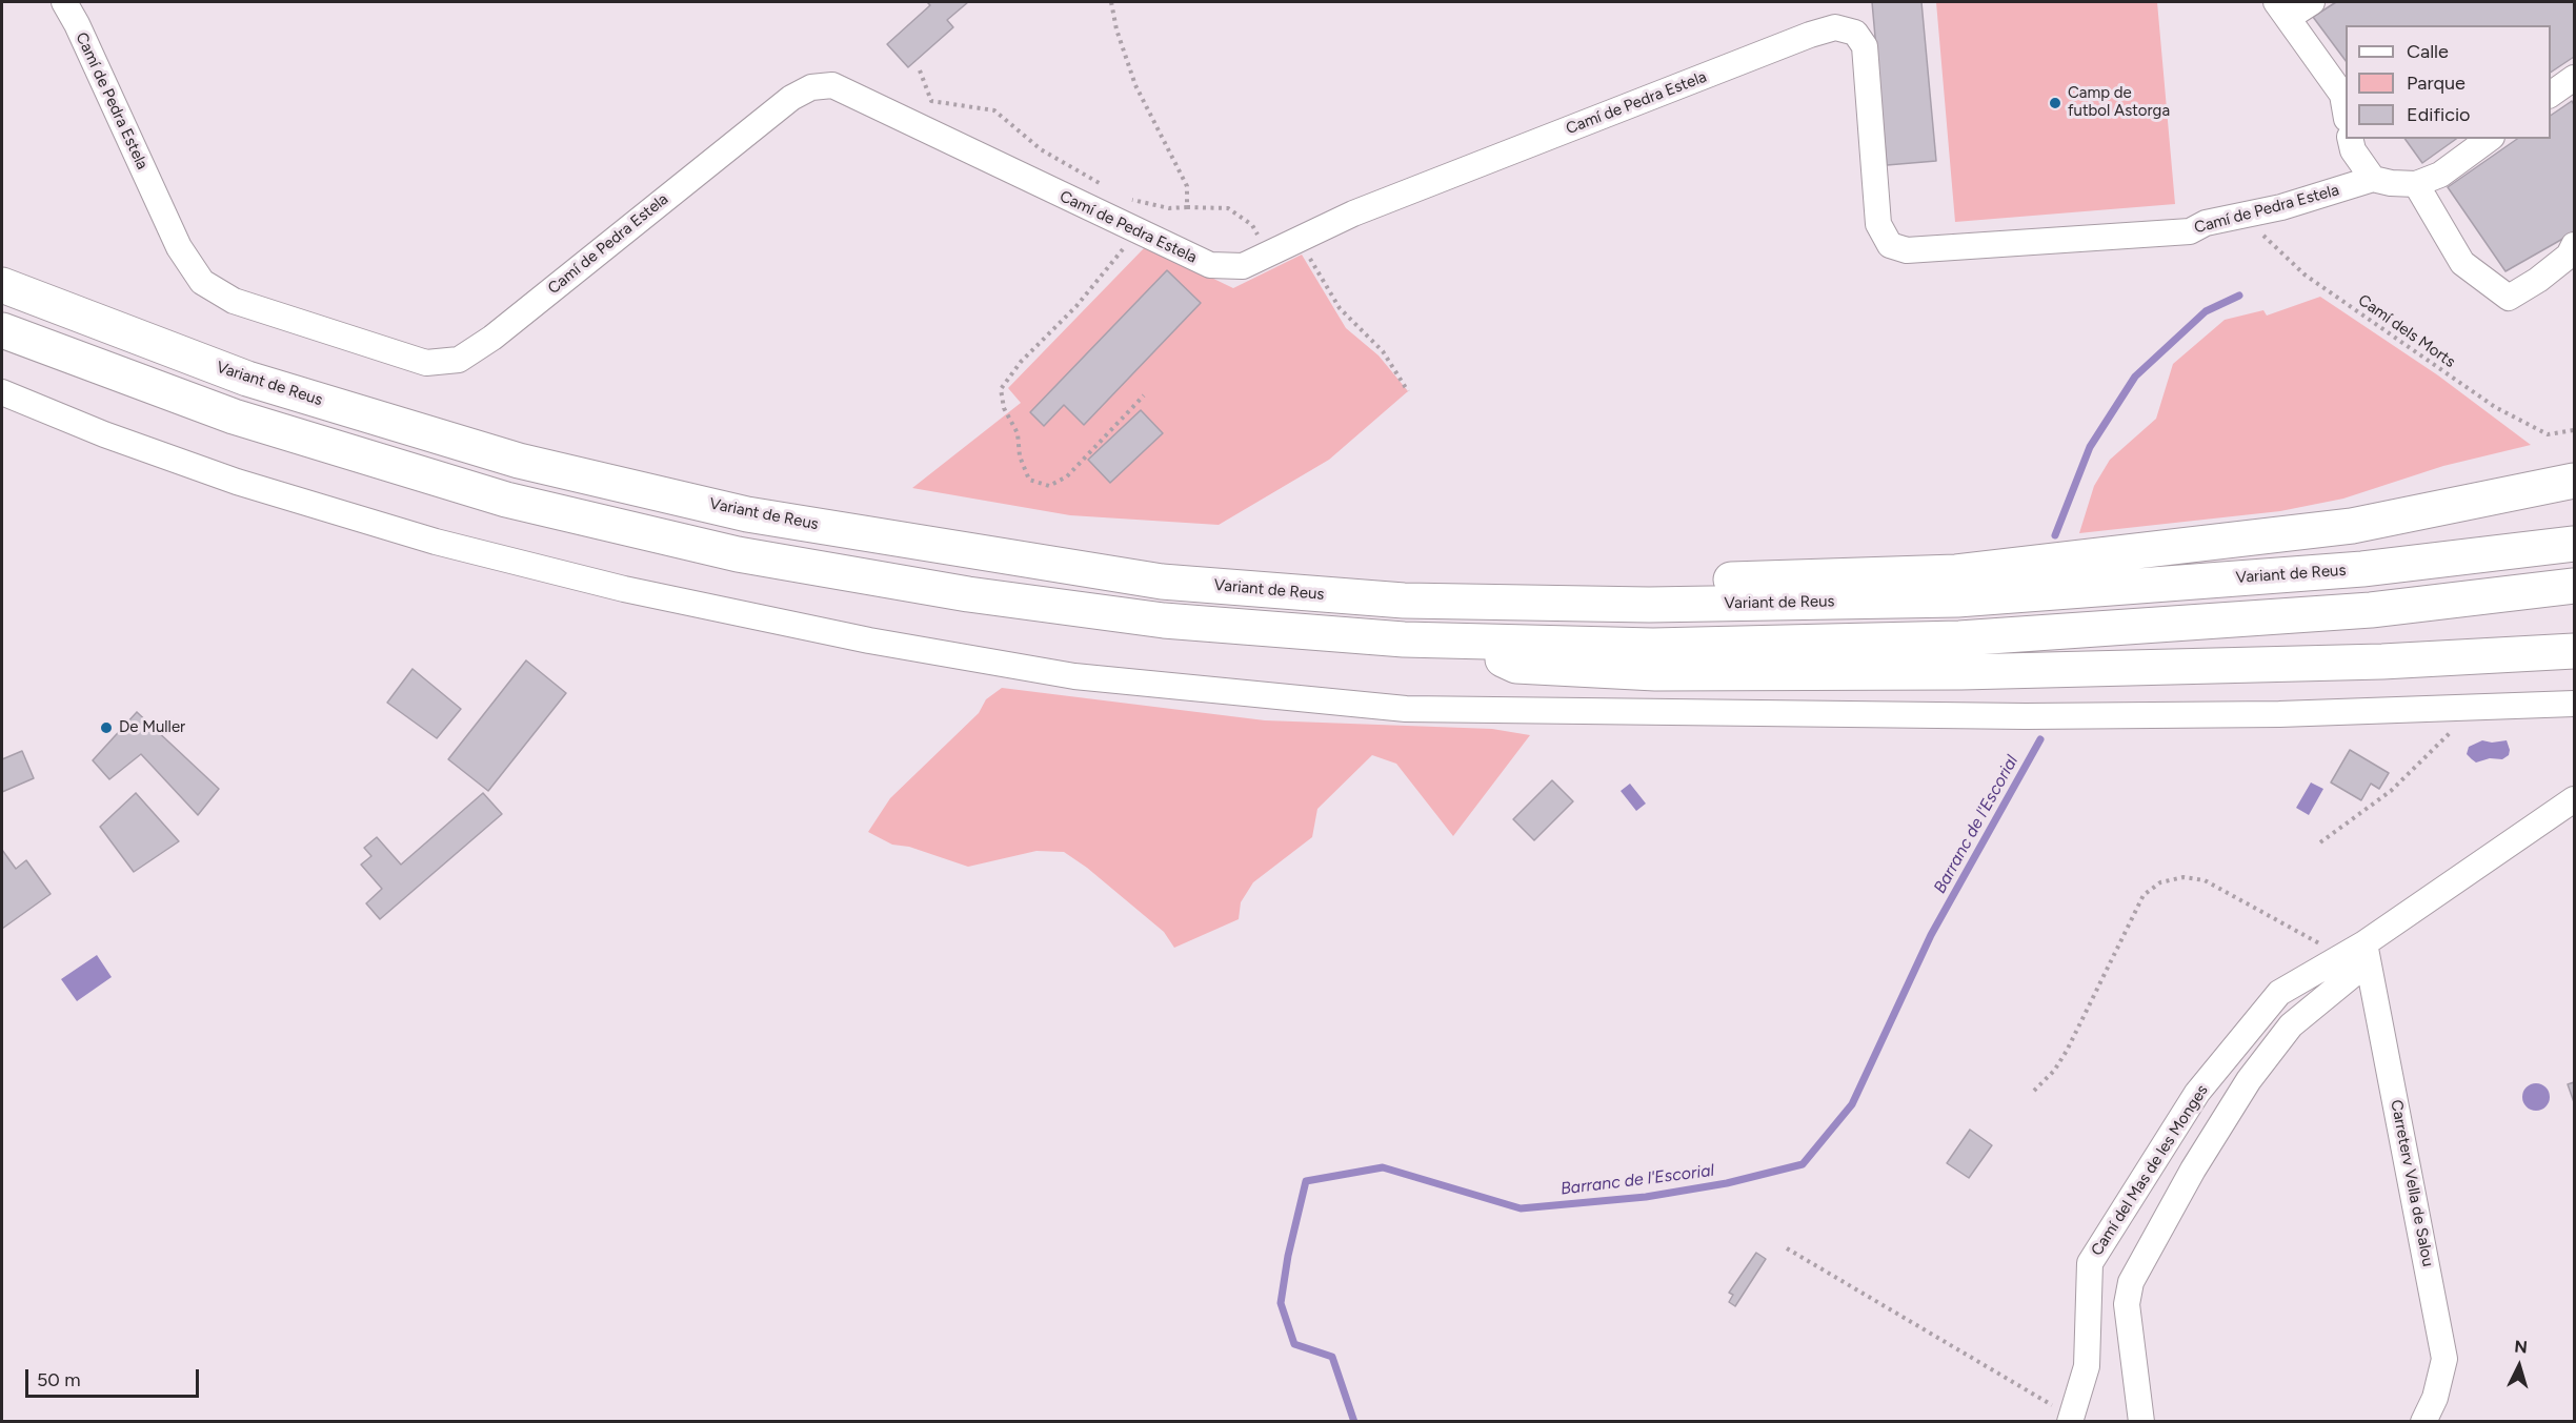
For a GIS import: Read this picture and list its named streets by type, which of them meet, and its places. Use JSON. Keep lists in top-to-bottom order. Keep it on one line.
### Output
{"streets":{"highway":["Variant de Reus"],"street":["Camí de Pedra Estela","Camí del Mas de les Monges","Carreterv Vella de Salou"],"path":["Camí dels Morts"]},"crossings":[["Camí de Pedra Estela","Camí dels Morts"],["Camí del Mas de les Monges","Carreterv Vella de Salou"]],"water":["Barranc de l'Escorial"],"places":["Camp de futbol Astorga","De Muller"],"legend":["Calle","Parque","Edificio"],"scale_bar":"50 m","north":"top"}
